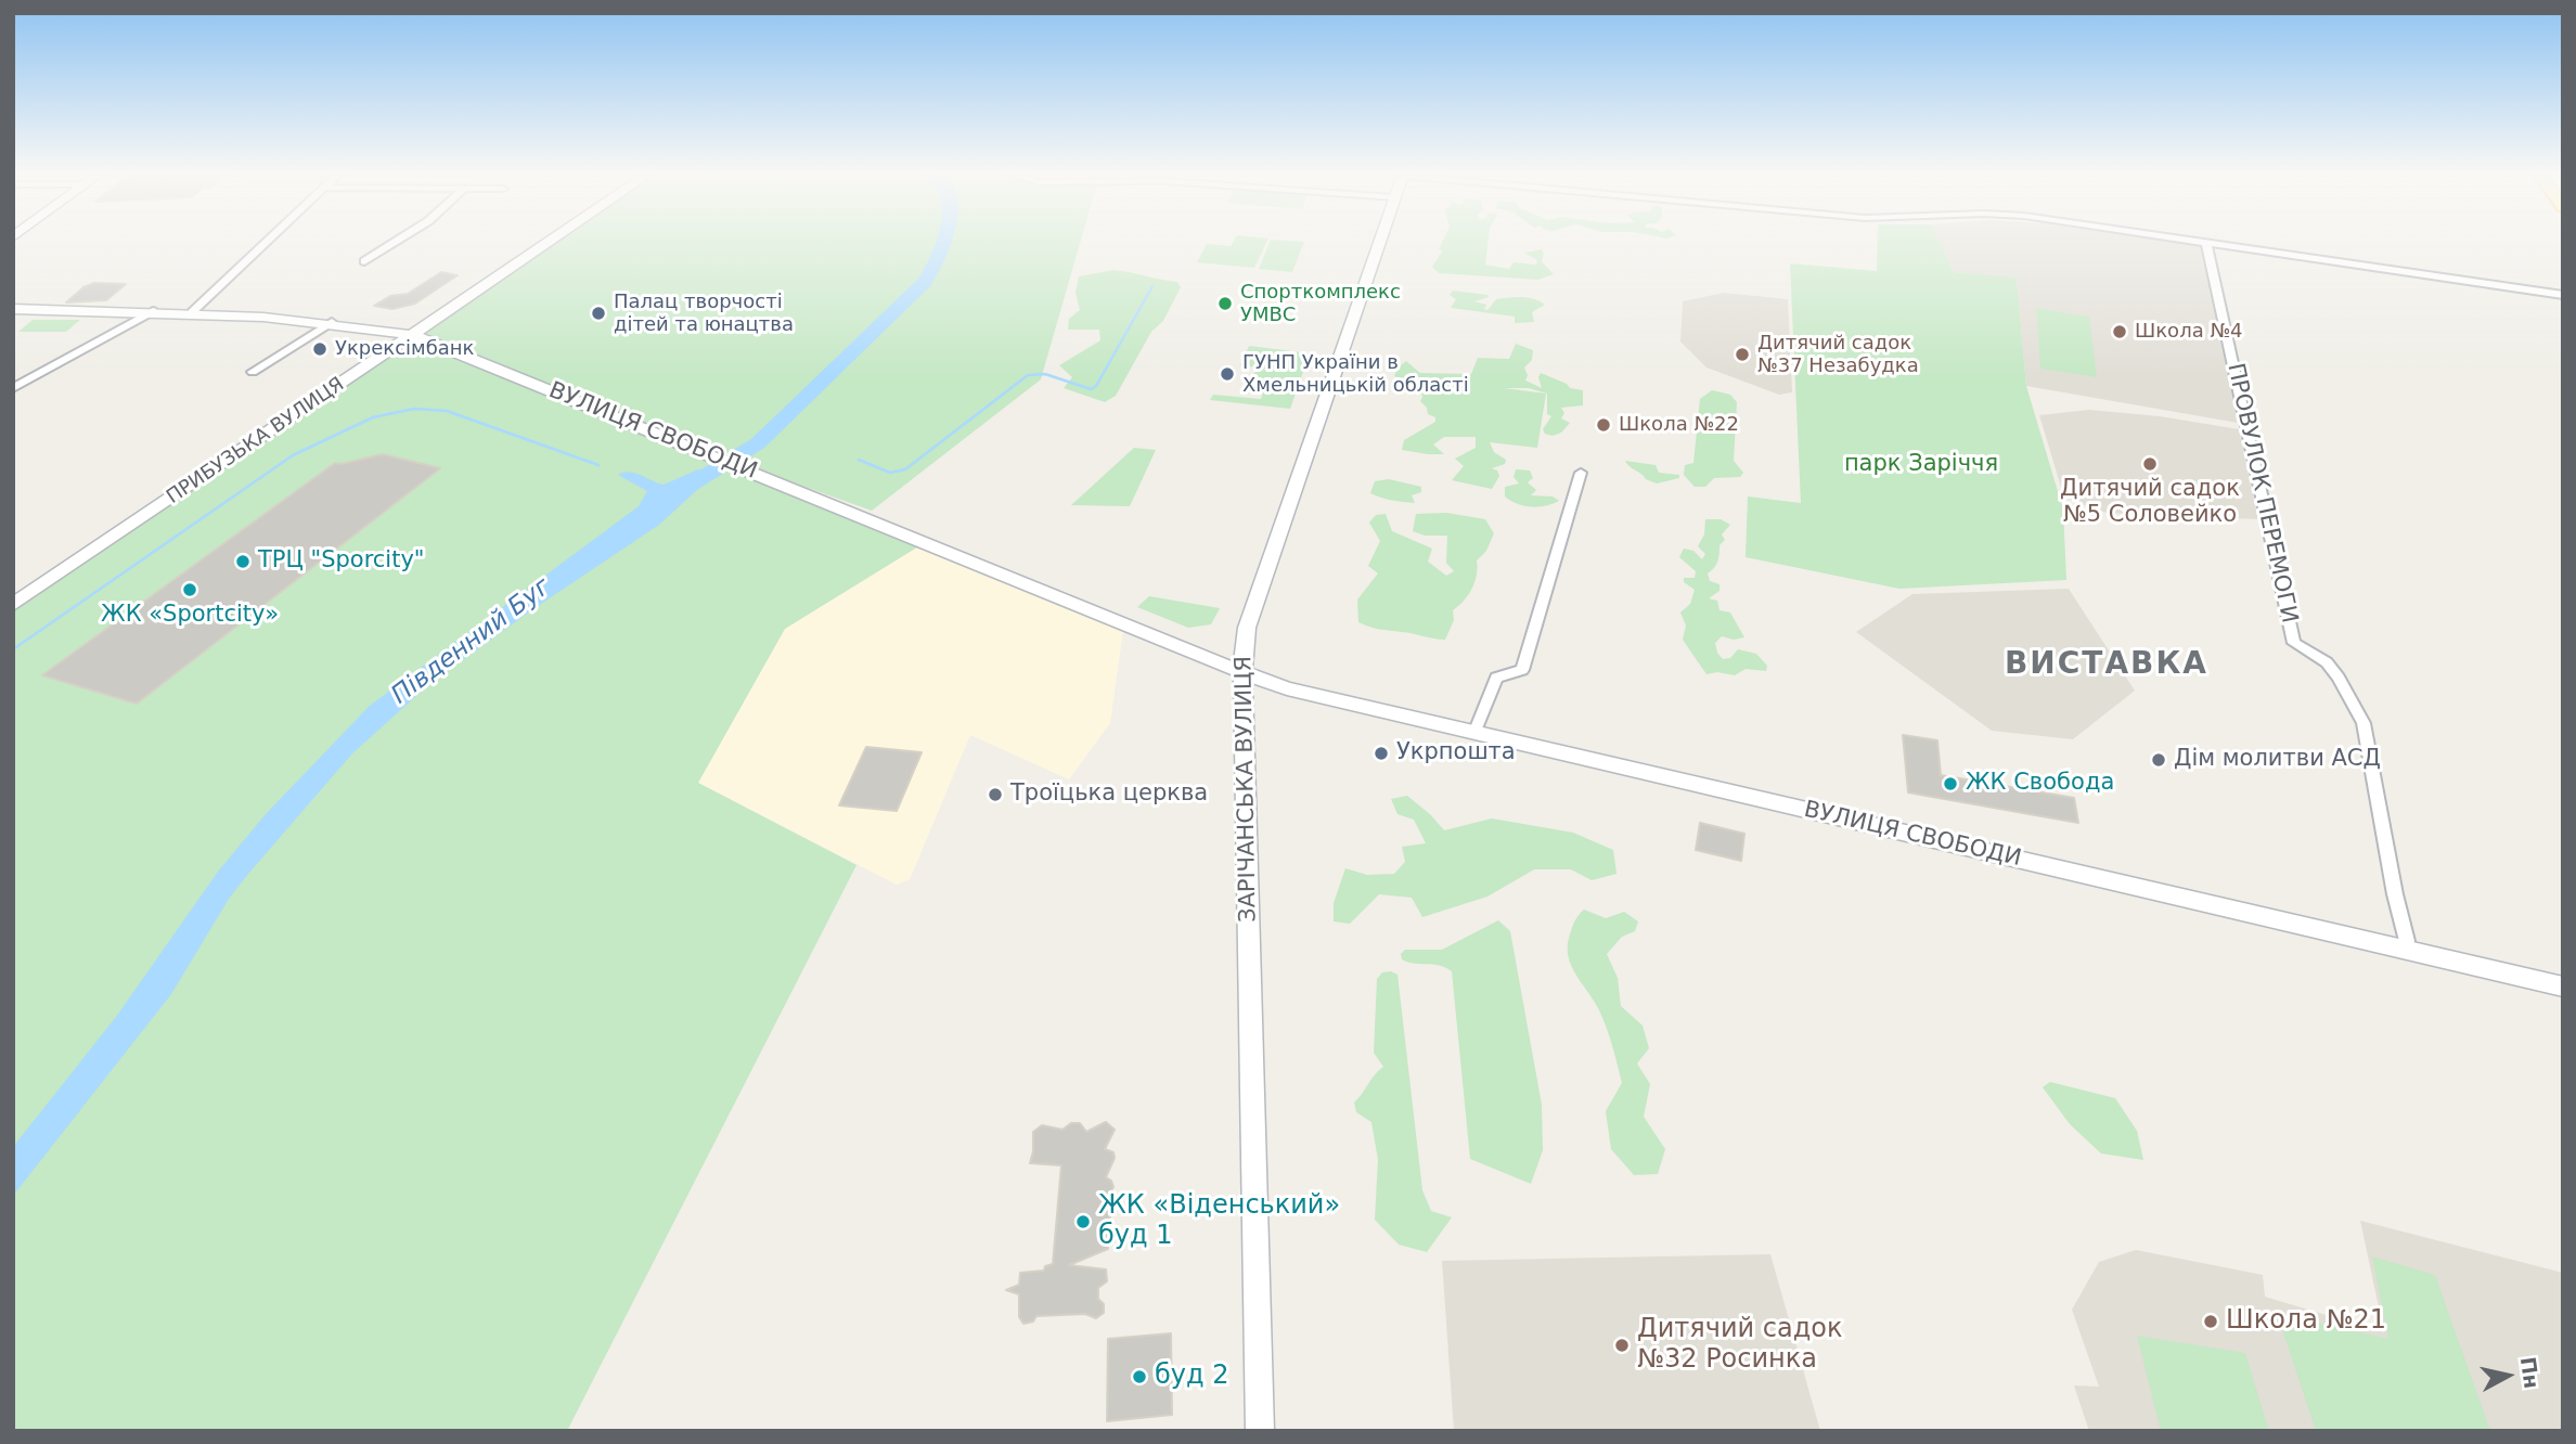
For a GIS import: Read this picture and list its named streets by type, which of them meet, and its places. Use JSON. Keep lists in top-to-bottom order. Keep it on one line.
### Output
{"streets":{"main road":["ВУЛИЦЯ СВОБОДИ","ПРИБУЗЬКА ВУЛИЦЯ","ЗАРІЧАНСЬКА ВУЛИЦЯ"],"street":["ПРОВУЛОК ПЕРЕМОГИ"]},"crossings":[["ВУЛИЦЯ СВОБОДИ","ПРИБУЗЬКА ВУЛИЦЯ"],["ВУЛИЦЯ СВОБОДИ","ПРОВУЛОК ПЕРЕМОГИ"],["ВУЛИЦЯ СВОБОДИ","ЗАРІЧАНСЬКА ВУЛИЦЯ"]],"districts":["ВИСТАВКА"],"water":["Південний Буг"],"parks":["парк Заріччя"],"places":["Спорткомплекс УМВС","Палац творчості дітей та юнацтва","Школа №4","Укрексімбанк","Дитячий садок №37 Незабудка","ГУНП України в Хмельницькій області","Школа №22","Дитячий садок №5 Соловейко","ТРЦ \"Sporcity\"","ЖК «Sportcity»","Укрпошта","Дім молитви АСД","ЖК Свобода","Троїцька церква","ЖК «Віденський» буд 1","Школа №21","Дитячий садок №32 Росинка","буд 2"],"north":"right"}
